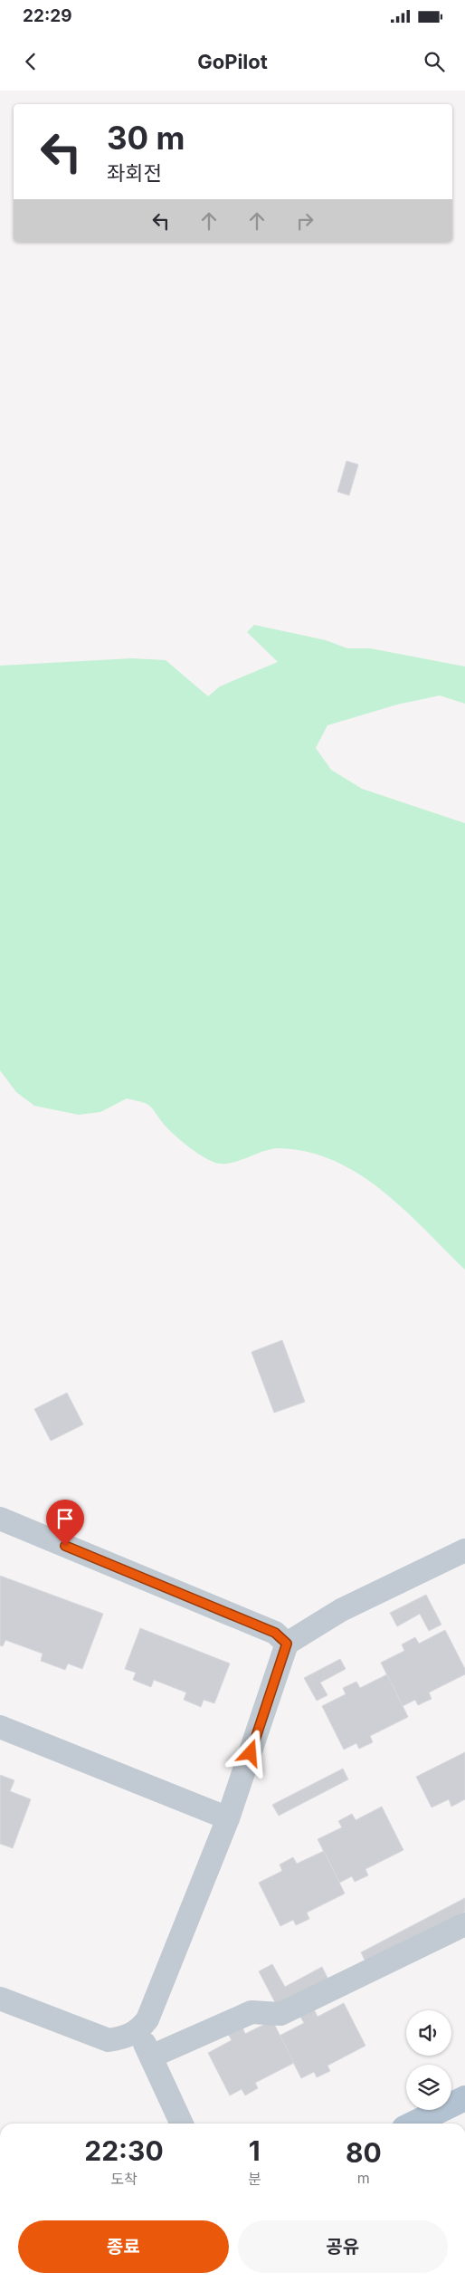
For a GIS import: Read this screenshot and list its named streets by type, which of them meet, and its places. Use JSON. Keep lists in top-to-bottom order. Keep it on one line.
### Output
{"page":{"status":"22:29","header":"GoPilot","turn":["30 m","좌회전"],"eta":["22:30","도착","1","분","80","m"],"buttons":["종료","공유"]}}
